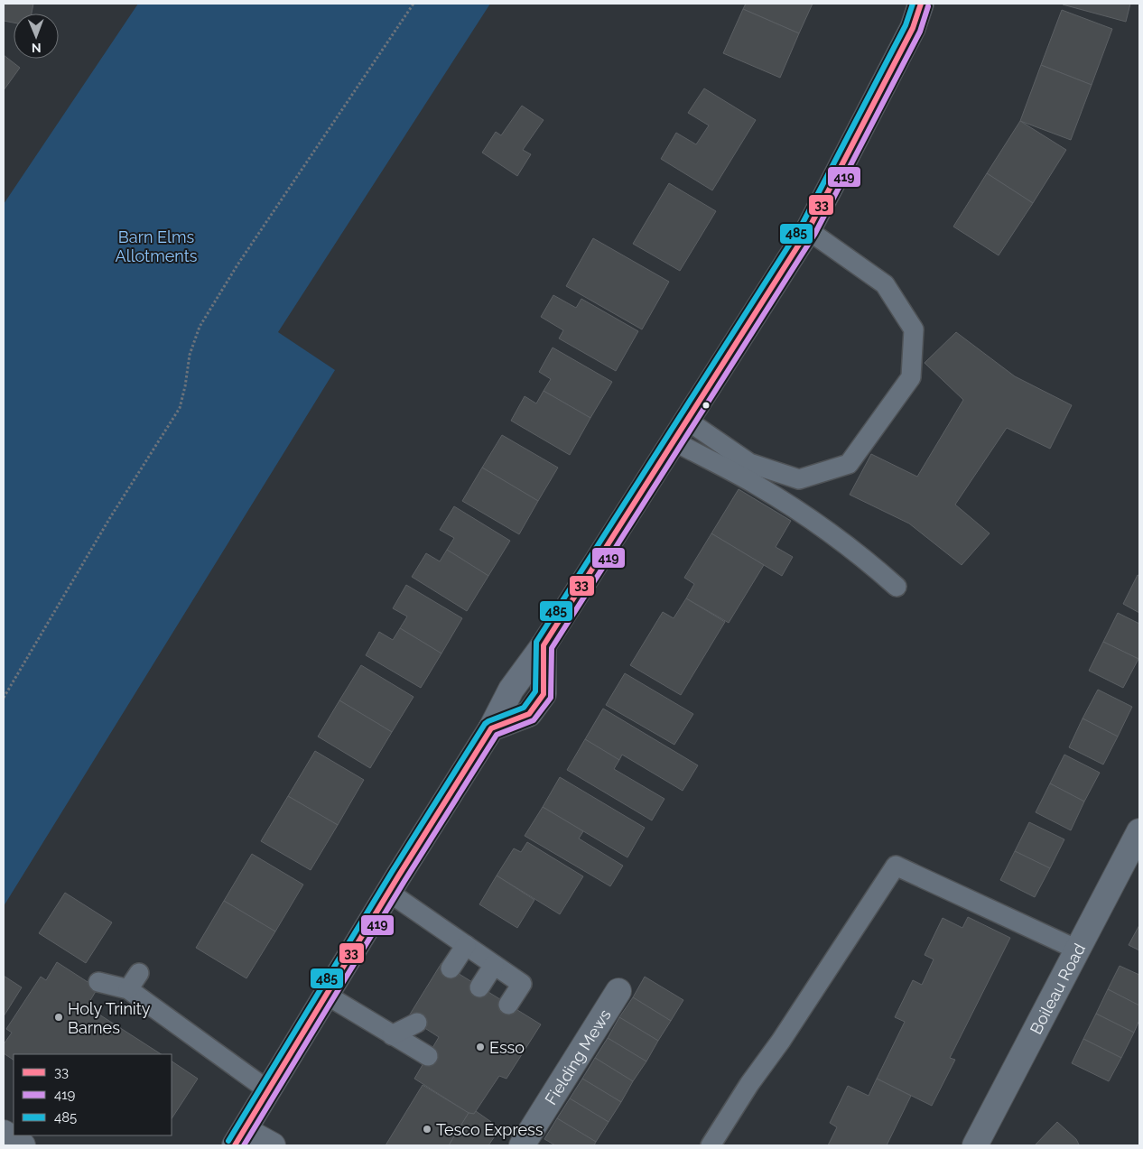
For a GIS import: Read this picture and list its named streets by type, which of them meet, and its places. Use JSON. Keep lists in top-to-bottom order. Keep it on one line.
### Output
{"streets":{"street":["Boileau Road","Fielding Mews"]},"parks":["Barn Elms Allotments"],"places":["Holy Trinity Barnes","Esso","Tesco Express"],"lines":["transit line 33","transit line 485","transit line 419"],"legend":["33","419","485"],"north":"bottom"}
